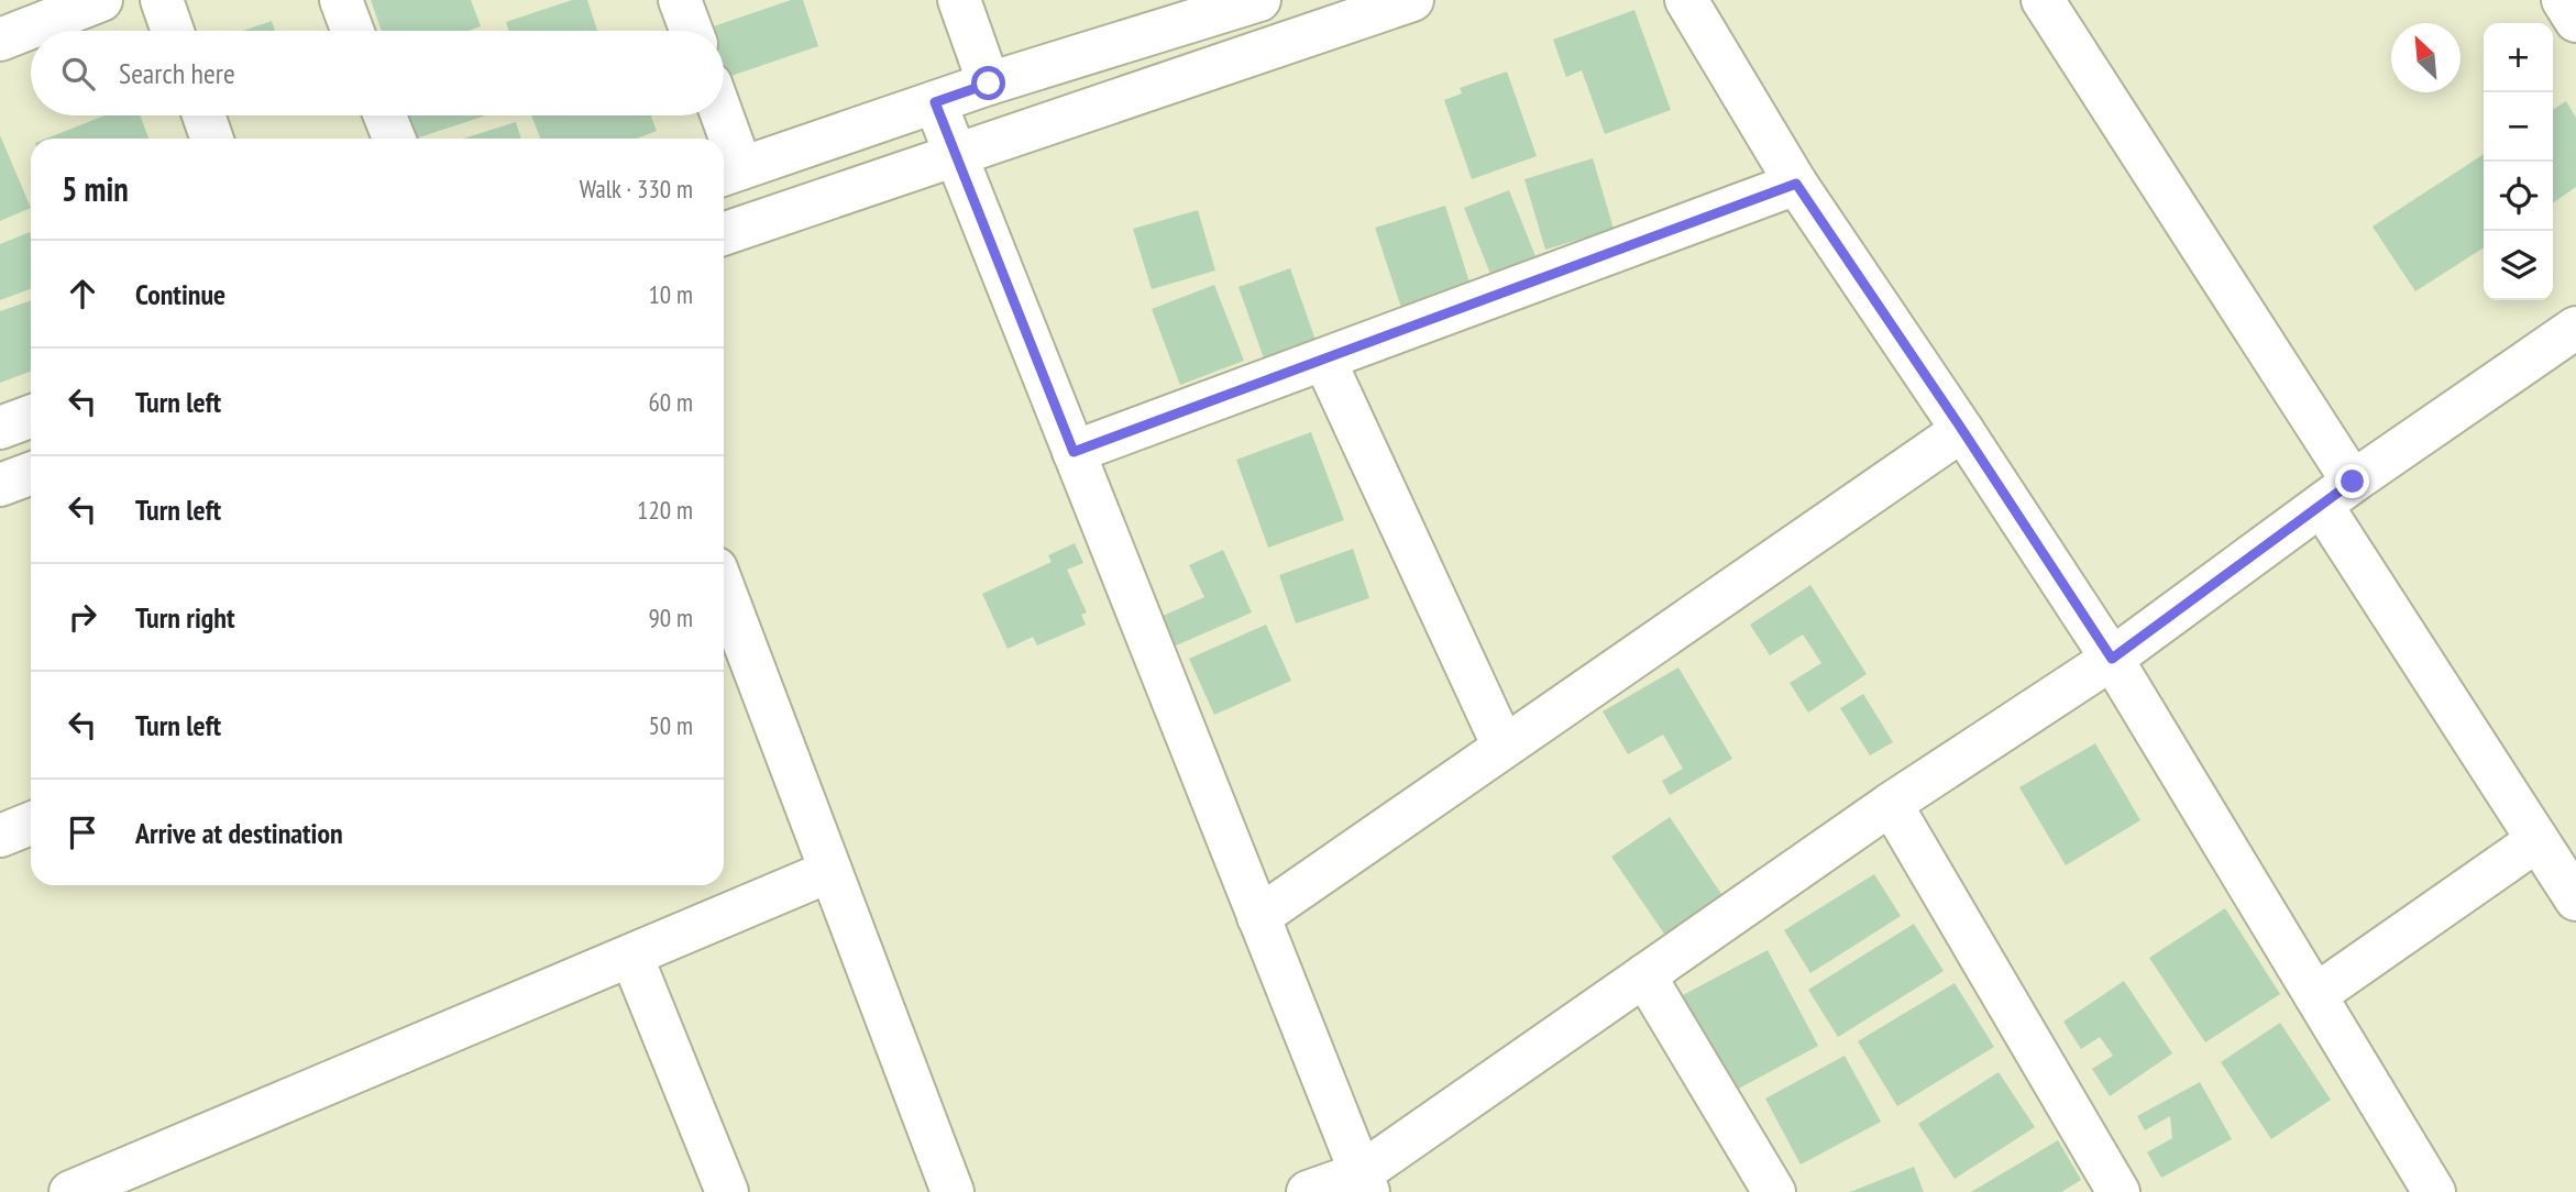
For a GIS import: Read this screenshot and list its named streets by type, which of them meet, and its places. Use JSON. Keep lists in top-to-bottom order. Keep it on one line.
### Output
{"north":"top left","page":{"map_buttons":["+","−"],"search":"Search here","heading":["5 min","Walk · 330 m"],"list":[["Continue","10 m"],["Turn left","60 m"],["Turn left","120 m"],["Turn right","90 m"],["Turn left","50 m"],"Arrive at destination"]}}
